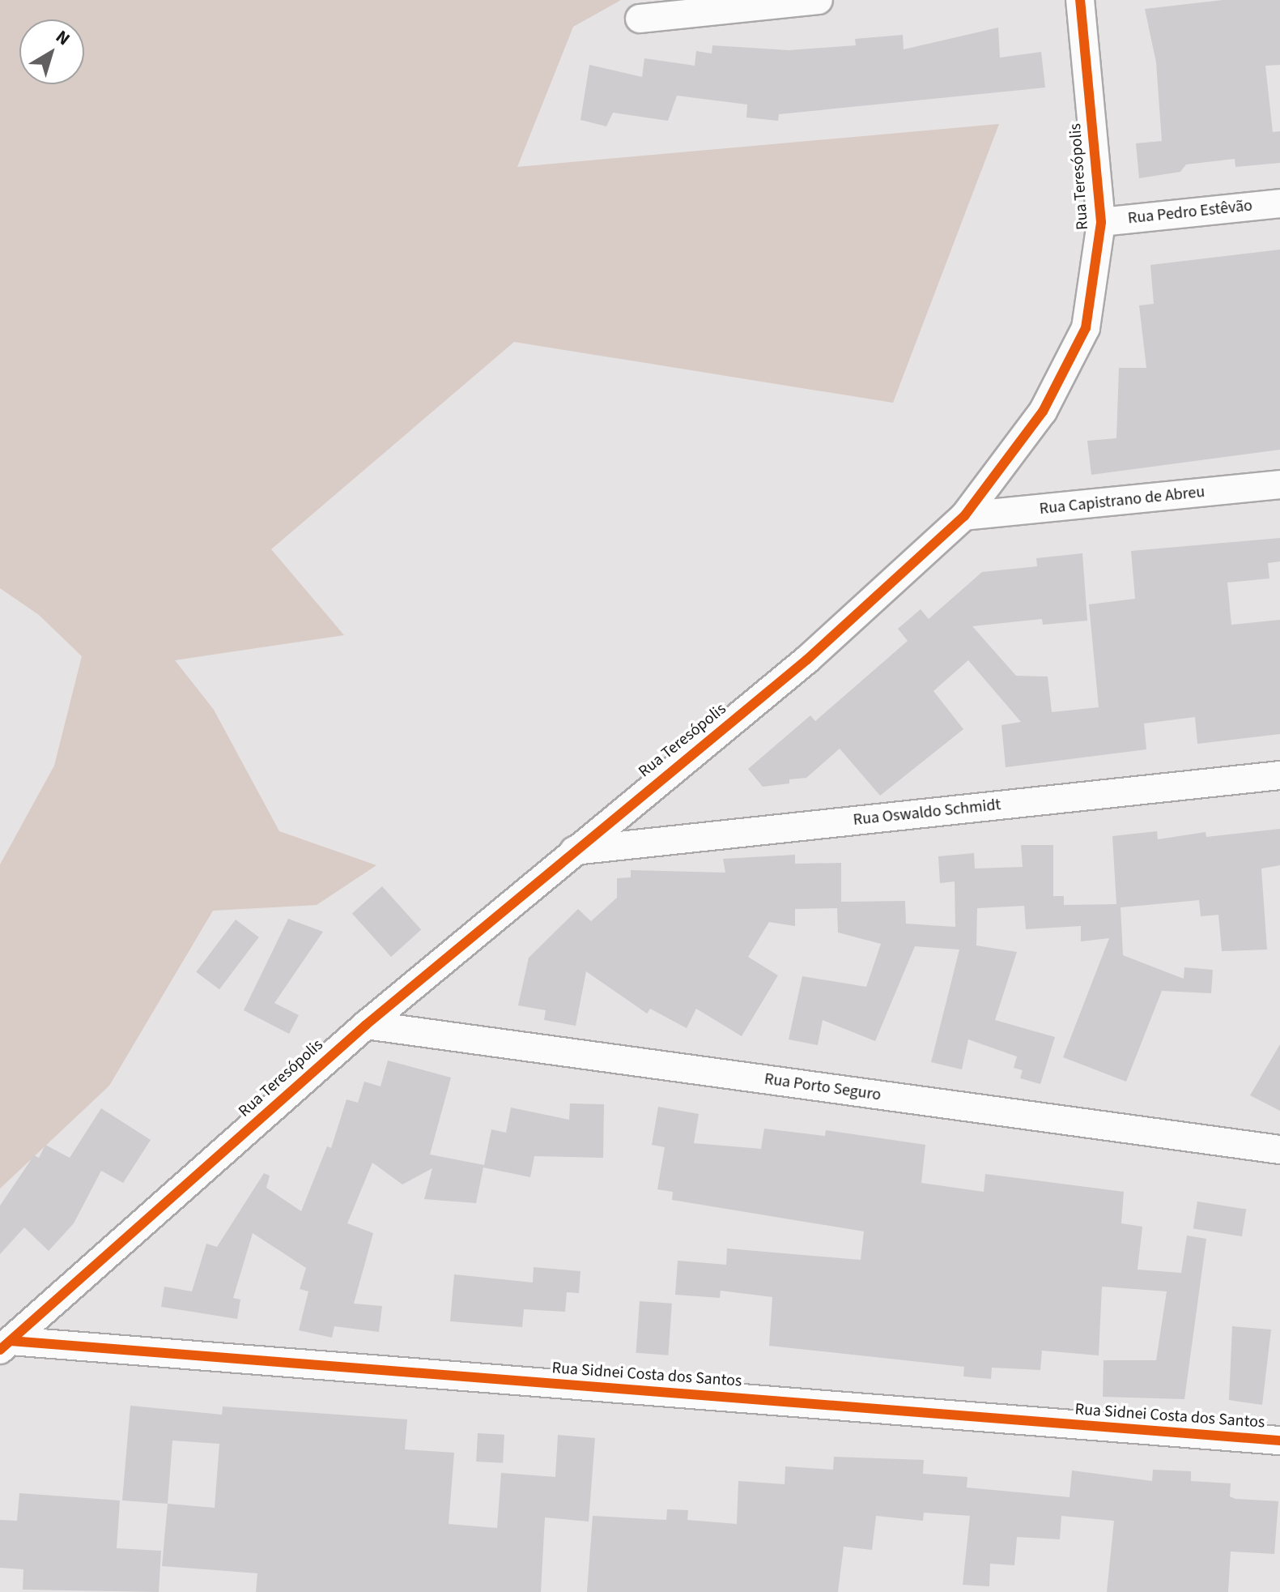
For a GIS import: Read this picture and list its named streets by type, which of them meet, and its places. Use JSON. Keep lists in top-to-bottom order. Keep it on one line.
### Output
{"streets":{"street":["Rua Teresópolis","Rua Pedro Estêvão","Rua Capistrano de Abreu","Rua Oswaldo Schmidt","Rua Porto Seguro","Rua Sidnei Costa dos Santos"]},"crossings":[["Rua Teresópolis","Rua Pedro Estêvão"],["Rua Teresópolis","Rua Capistrano de Abreu"],["Rua Teresópolis","Rua Oswaldo Schmidt"],["Rua Teresópolis","Rua Porto Seguro"],["Rua Teresópolis","Rua Sidnei Costa dos Santos"]],"north":"top right"}
